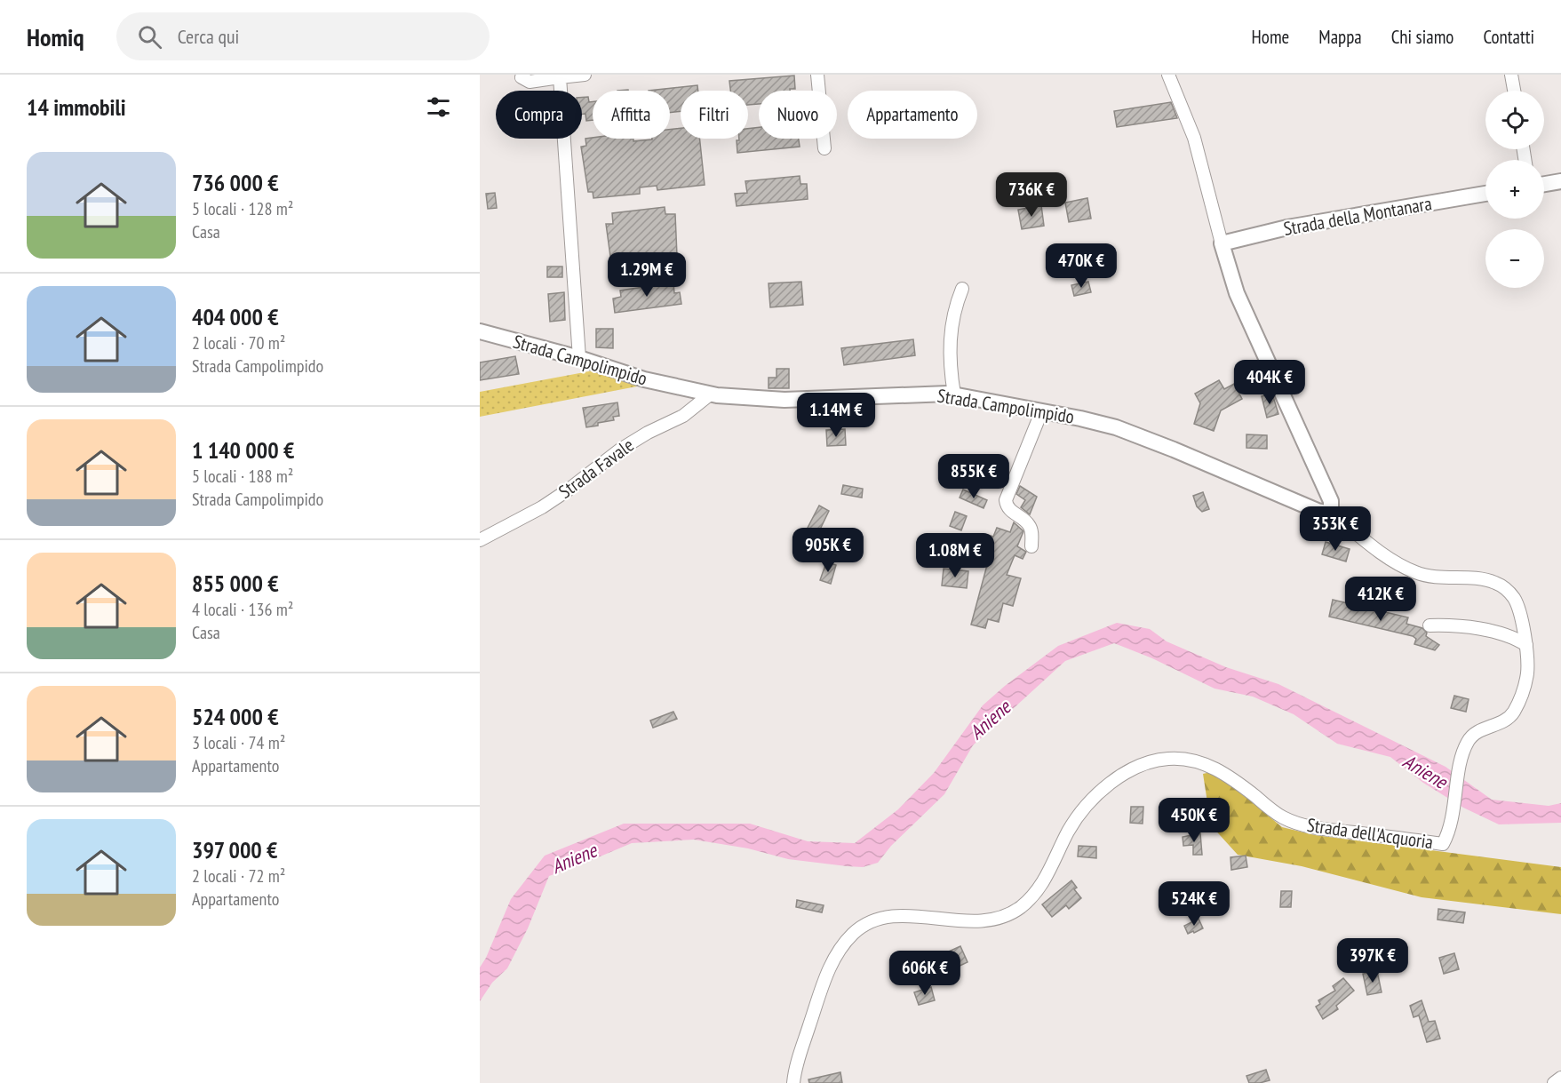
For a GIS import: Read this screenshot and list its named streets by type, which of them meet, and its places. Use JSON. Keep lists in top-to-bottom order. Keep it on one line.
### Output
{"streets":{"street":["Strada della Montanara","Strada Campolimpido","Strada Favale","Strada dell'Acquoria"]},"crossings":[["Strada Campolimpido","Strada Favale"]],"water":["Aniene"],"page":{"header":"Homiq","search":"Cerca qui","nav":["Home","Mappa","Chi siamo","Contatti"],"heading":"14 immobili","map_buttons":["+","−"],"chip":["Compra","Affitta","Filtri","Nuovo","Appartamento"],"list":[{"name":"736 000 €","note":"5 locali · 128 m² · Casa"},{"name":"404 000 €","note":"2 locali · 70 m² · Strada Campolimpido"},{"name":"1 140 000 €","note":"5 locali · 188 m² · Strada Campolimpido"},{"name":"855 000 €","note":"4 locali · 136 m² · Casa"},{"name":"524 000 €","note":"3 locali · 74 m² · Appartamento"},{"name":"397 000 €","note":"2 locali · 72 m² · Appartamento"}],"price":["736K €","470K €","1.29M €","404K €","1.14M €","855K €","353K €","905K €","1.08M €","412K €","450K €","524K €","397K €","606K €"]}}
